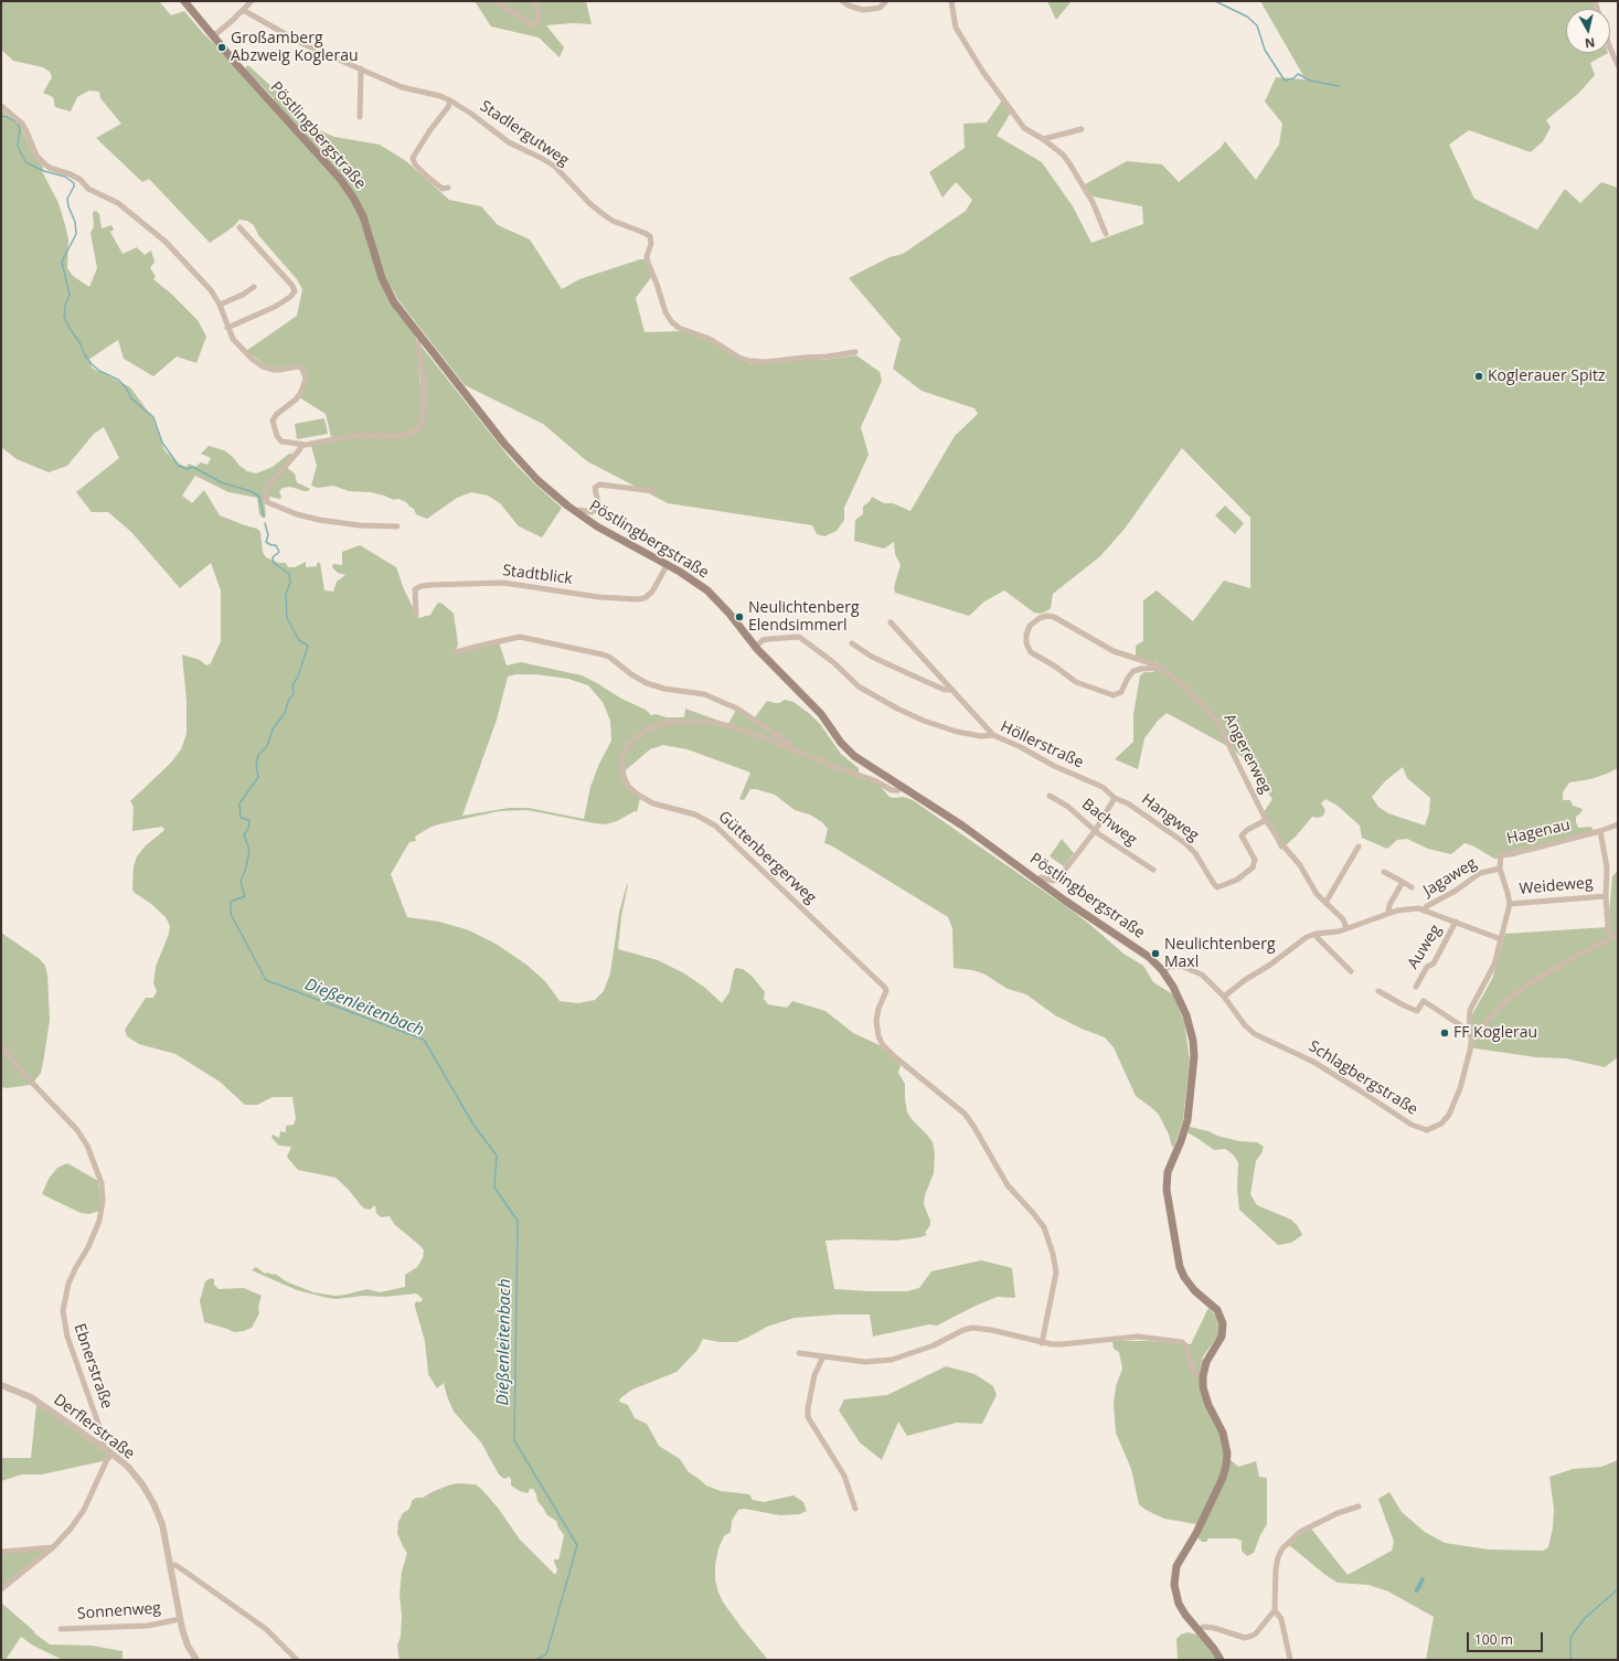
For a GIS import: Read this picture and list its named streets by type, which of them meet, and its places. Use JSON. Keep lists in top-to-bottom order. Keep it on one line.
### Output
{"streets":{"main road":["Pöstlingbergstraße"],"street":["Stadlergutweg","Stadtblick","Höllerstraße","Angererweg","Hangweg","Bachweg","Hagenau","Güttenbergerweg","Jagaweg","Weideweg","Auweg","Schlagbergstraße","Ebnerstraße","Derflerstraße","Sonnenweg"]},"crossings":[["Pöstlingbergstraße","Stadtblick"],["Pöstlingbergstraße","Höllerstraße"],["Pöstlingbergstraße","Güttenbergerweg"],["Pöstlingbergstraße","Schlagbergstraße"],["Höllerstraße","Hangweg"],["Angererweg","Hangweg"],["Angererweg","Jagaweg"],["Hagenau","Jagaweg"],["Hagenau","Weideweg"],["Hagenau","Auweg"],["Hagenau","Schlagbergstraße"],["Jagaweg","Auweg"],["Weideweg","Schlagbergstraße"],["Ebnerstraße","Derflerstraße"],["Derflerstraße","Sonnenweg"]],"water":["Dießenleitenbach"],"places":["Großamberg Abzweig Koglerau","Koglerauer Spitz","Neulichtenberg Elendsimmerl","Neulichtenberg Maxl","FF Koglerau"],"scale_bar":"100 m","north":"bottom"}
